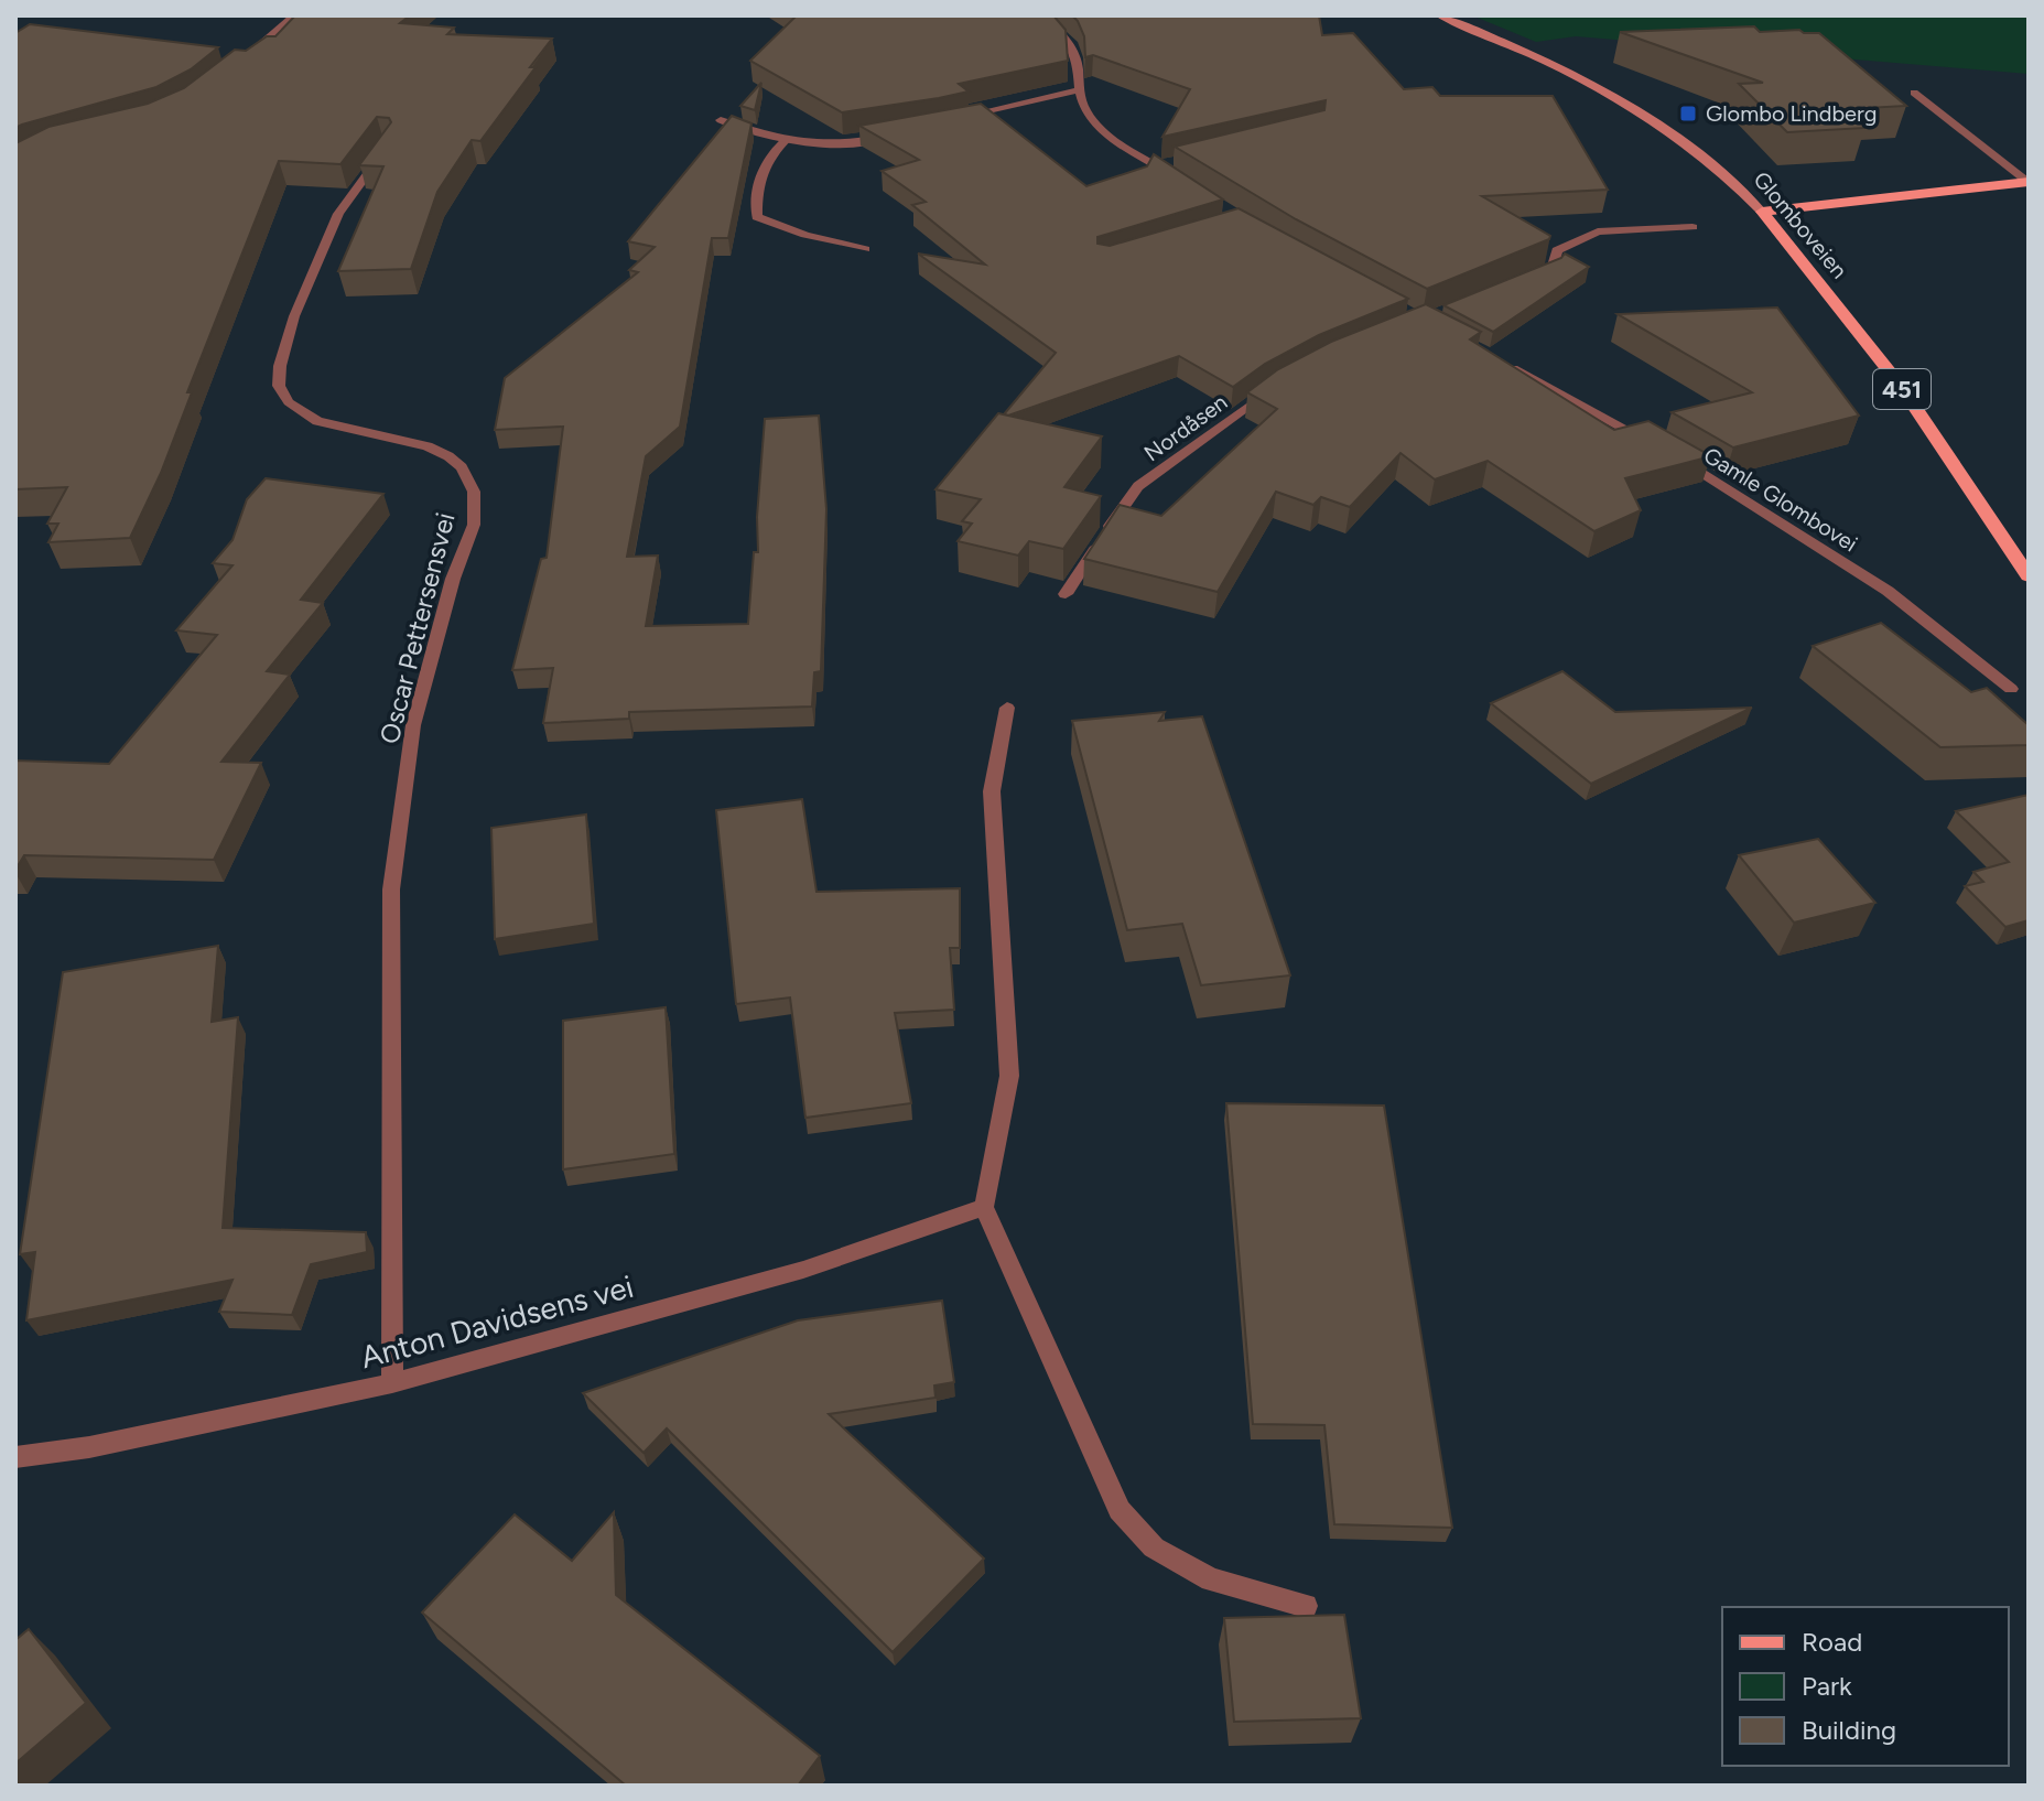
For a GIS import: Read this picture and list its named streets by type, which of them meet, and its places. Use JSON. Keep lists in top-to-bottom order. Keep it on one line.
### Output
{"streets":{"main road":["Glomboveien","451"],"street":["Nordåsen","Gamle Glombovei","Oscar Pettersensvei","Anton Davidsens vei"]},"crossings":[["Oscar Pettersensvei","Anton Davidsens vei"]],"places":{"transit":["Glombo Lindberg"]},"legend":["Road","Park","Building"]}
